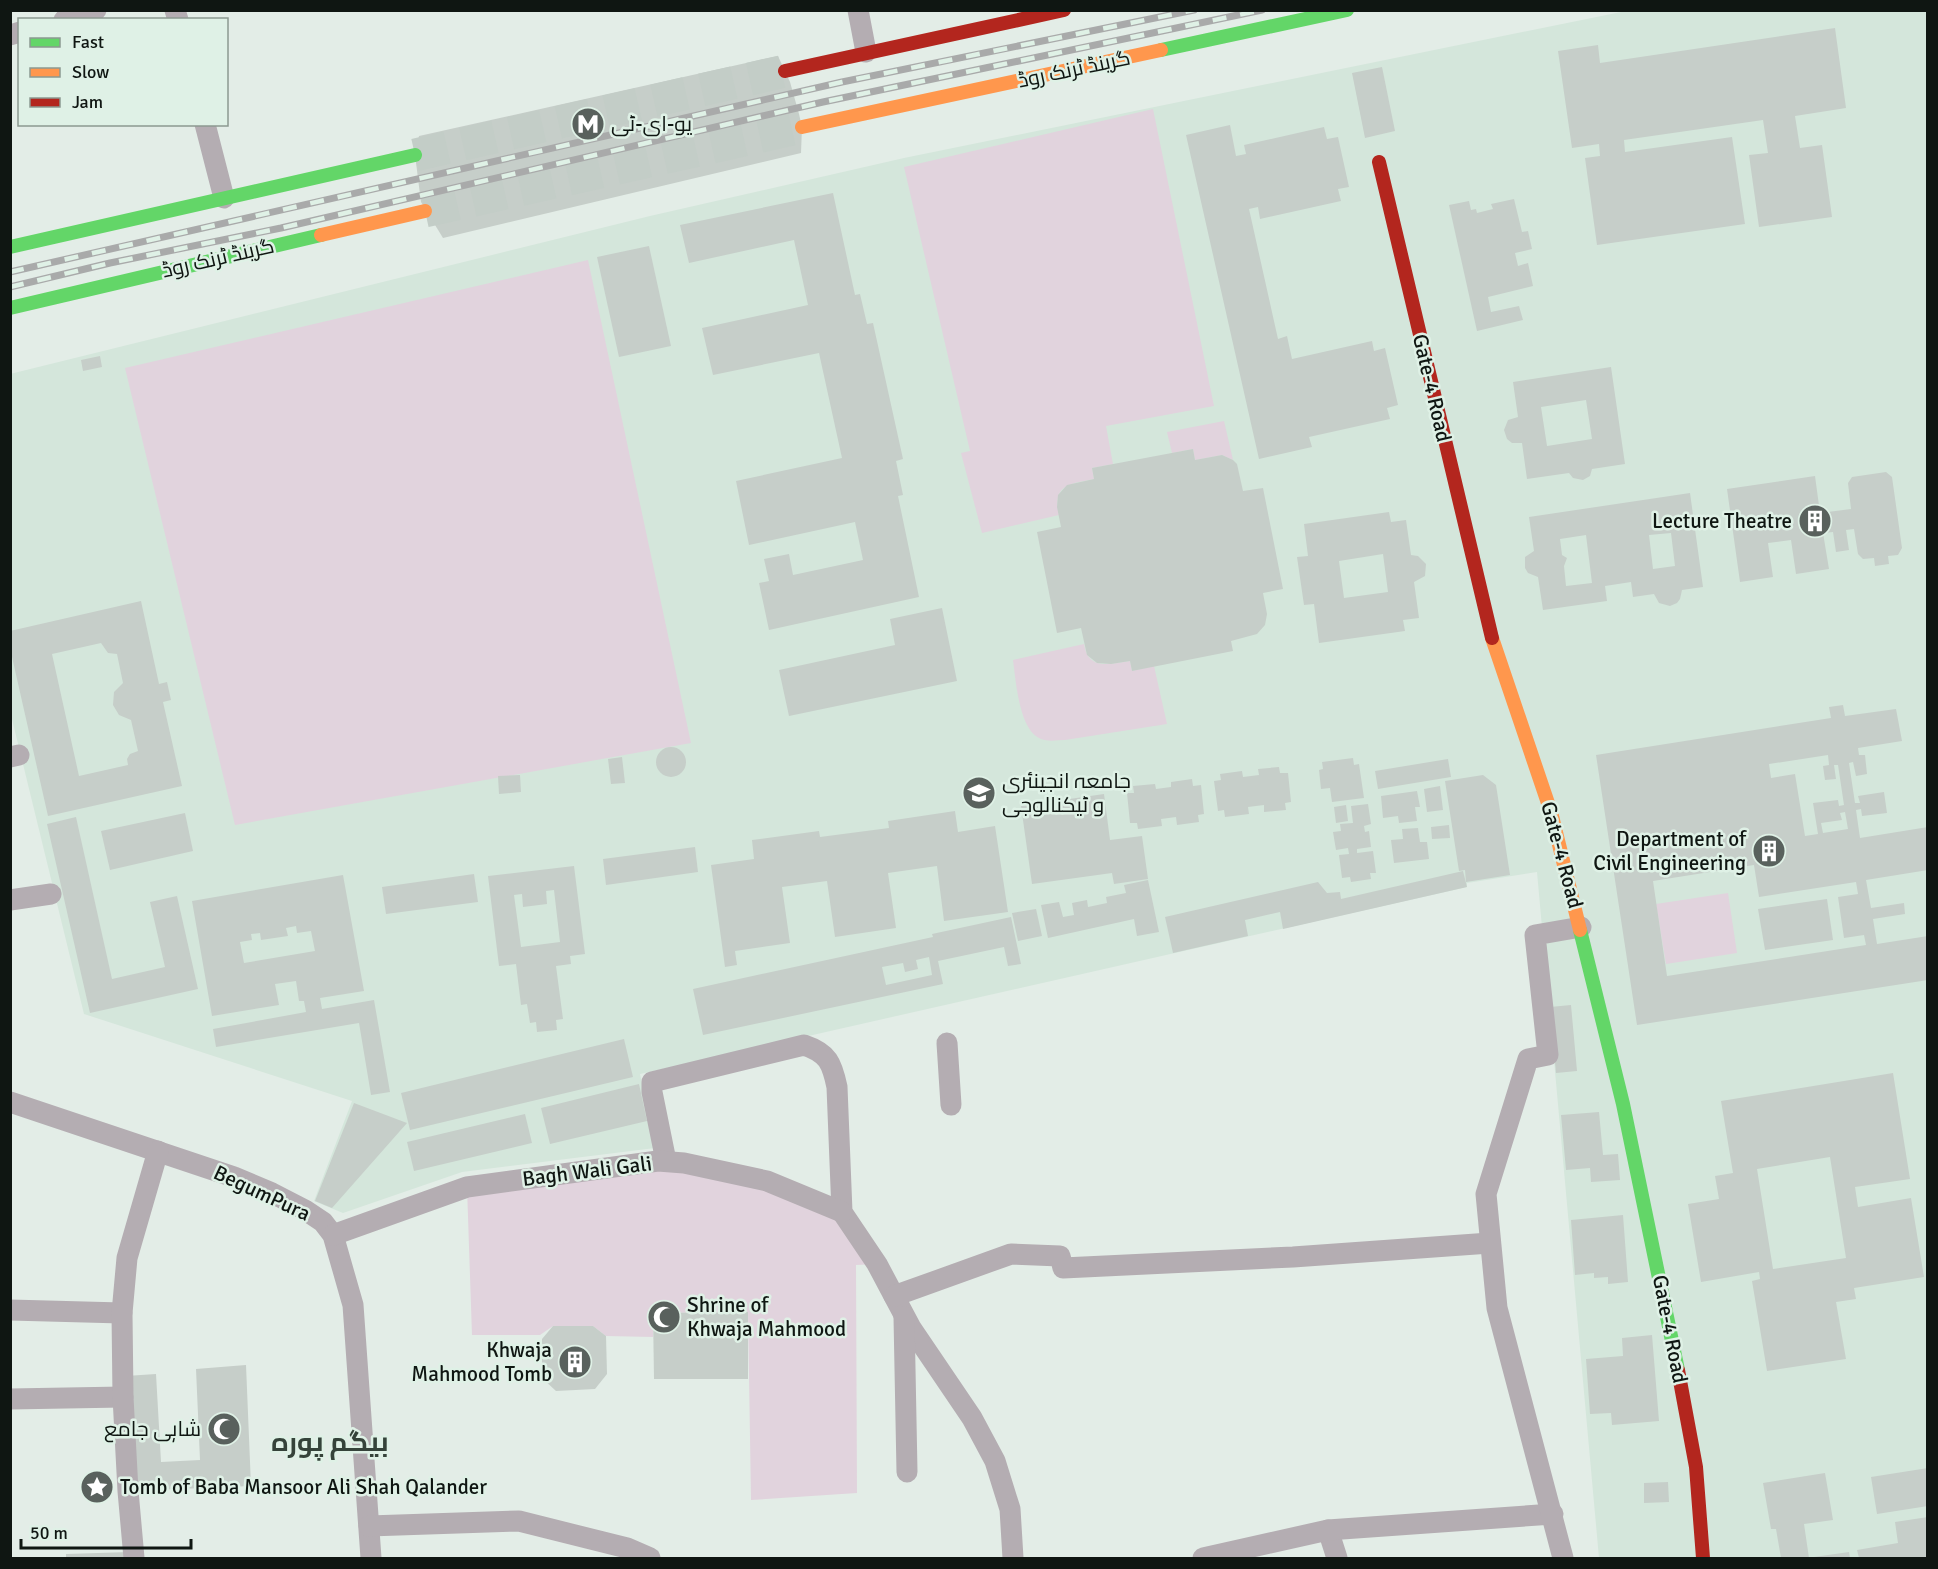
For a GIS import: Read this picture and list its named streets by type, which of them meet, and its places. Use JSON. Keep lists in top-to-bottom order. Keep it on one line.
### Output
{"streets":{"main road":["گرینڈ ٹرنک روڈ","Gate-4 Road"],"street":["Bagh Wali Gali","BegumPura"]},"crossings":[["Bagh Wali Gali","BegumPura"]],"districts":["بیگم پورہ"],"places":{"metro station":["یو-ای-ٹی"],"building":["Lecture Theatre","Department of Civil Engineering","Khwaja Mahmood Tomb"],"school or university":["جامعہ انجینئری و ٹیکنالوجی"],"mosque":["Shrine of Khwaja Mahmood","شاہی جامع"],"place":["Tomb of Baba Mansoor Ali Shah Qalander"]},"legend":["Fast","Slow","Jam"],"scale_bar":"50 m"}
